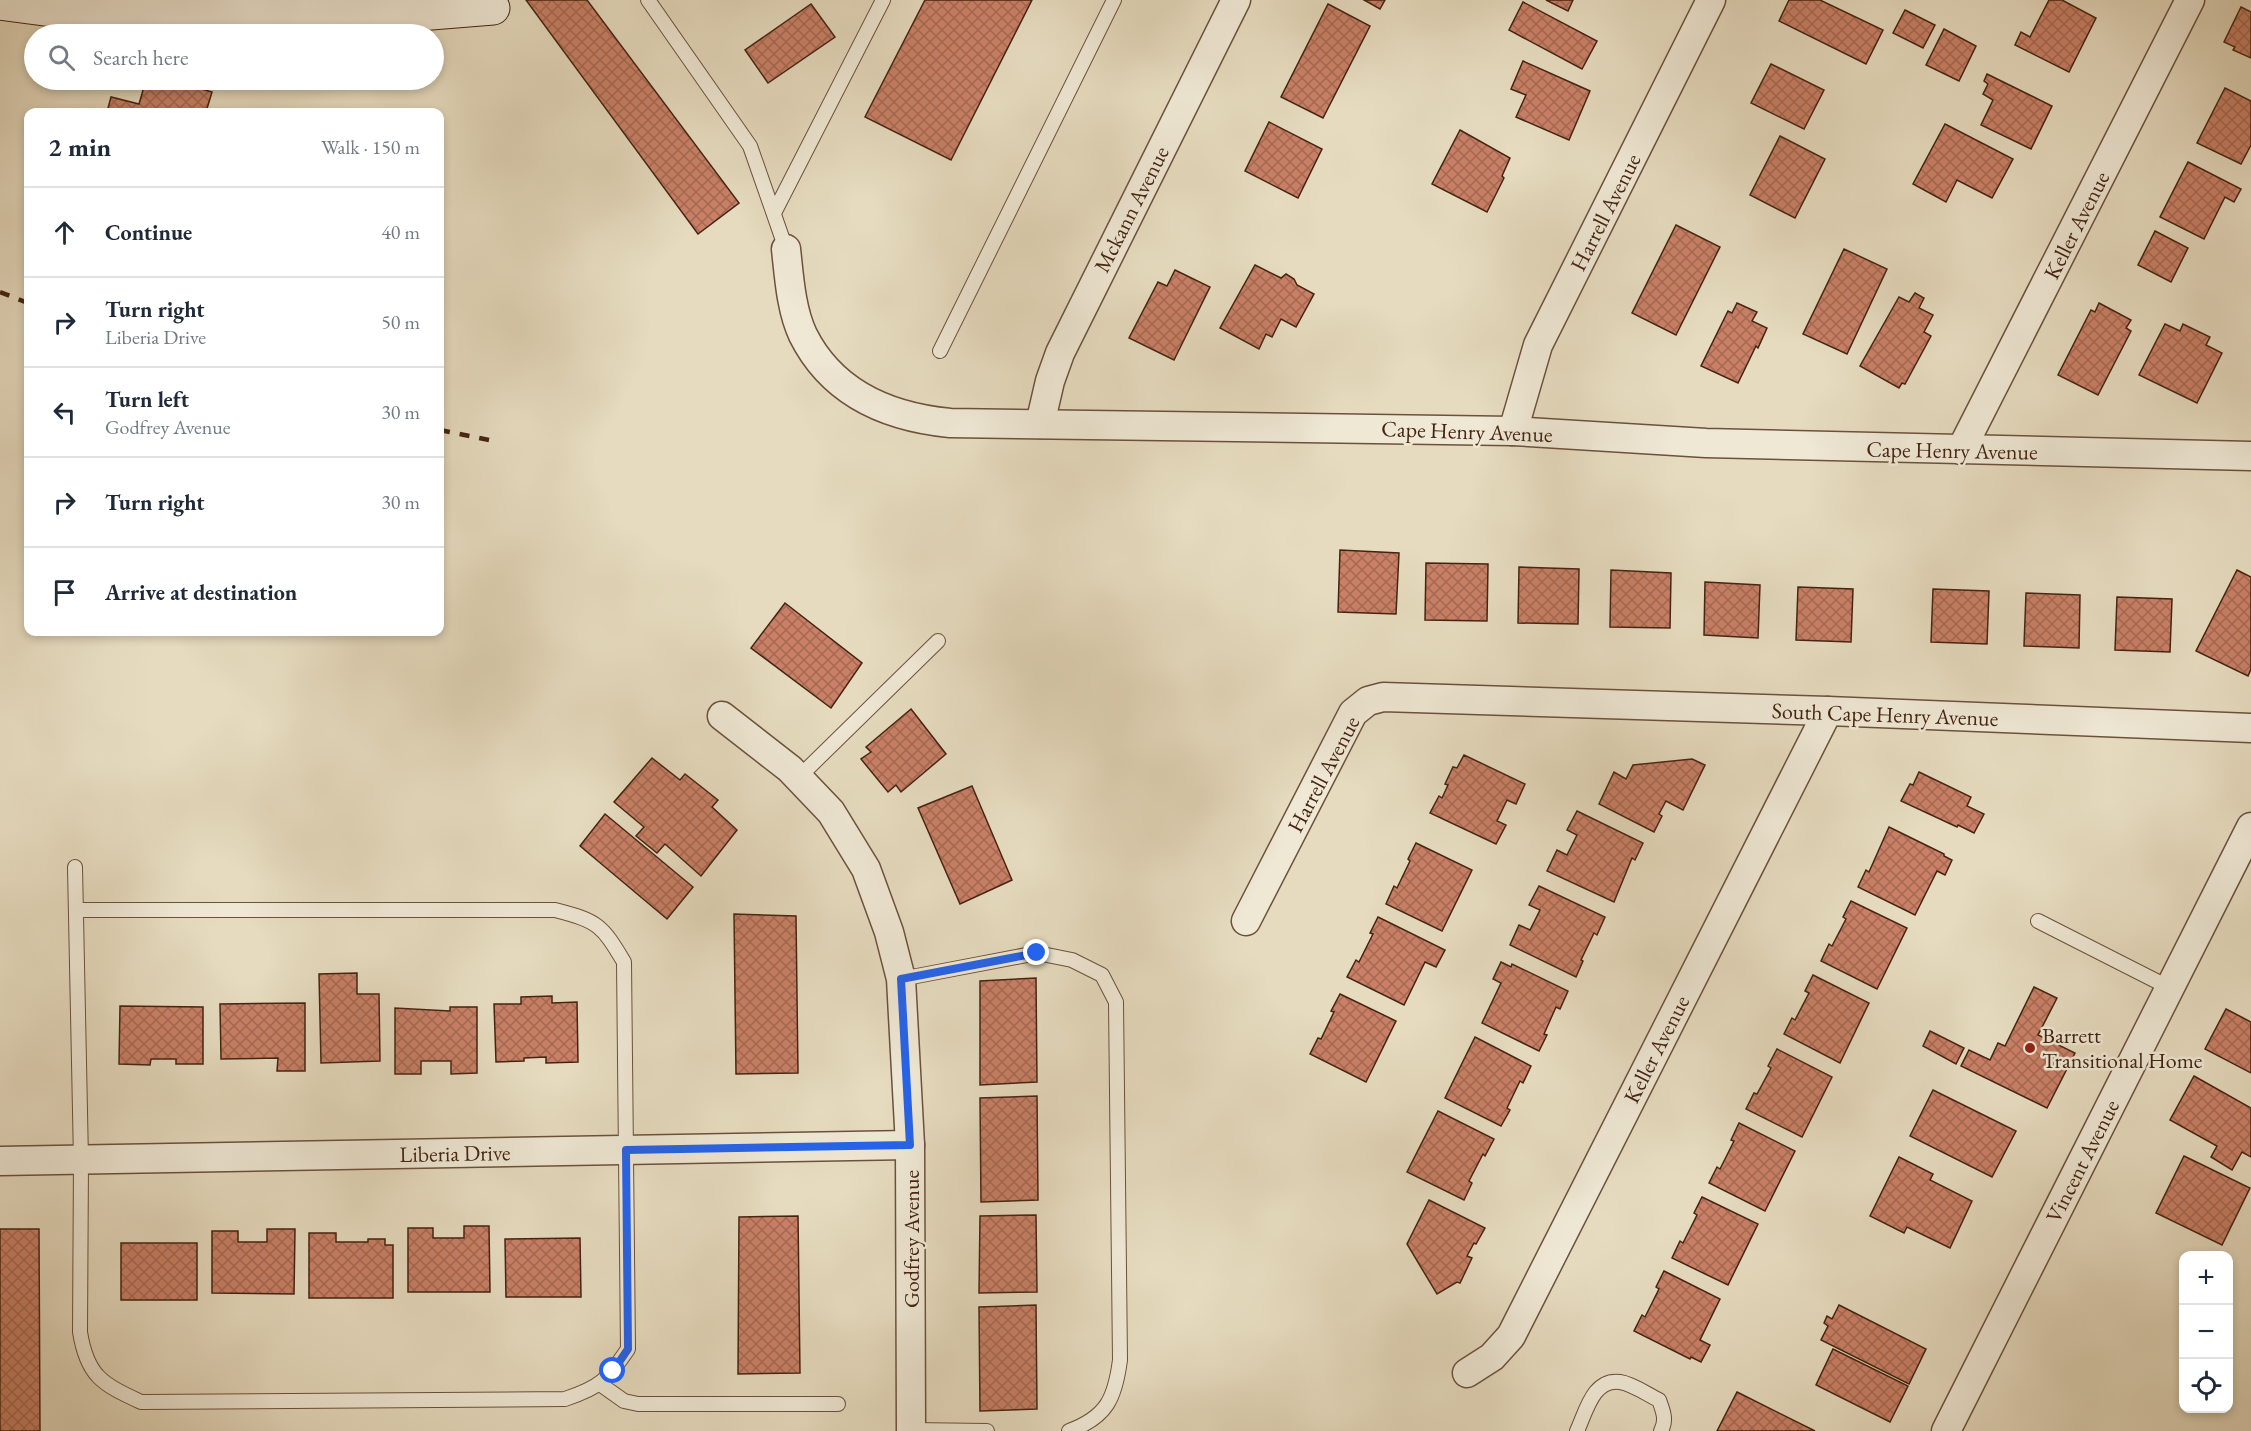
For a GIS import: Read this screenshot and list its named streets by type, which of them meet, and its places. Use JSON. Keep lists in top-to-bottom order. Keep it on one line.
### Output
{"streets":{"street":["Mckann Avenue","Harrell Avenue","Keller Avenue","Cape Henry Avenue","South Cape Henry Avenue","Liberia Drive","Vincent Avenue","Godfrey Avenue"]},"crossings":[["Mckann Avenue","Cape Henry Avenue"],["Harrell Avenue","Cape Henry Avenue"],["Harrell Avenue","South Cape Henry Avenue"],["Keller Avenue","Cape Henry Avenue"],["Keller Avenue","South Cape Henry Avenue"],["Liberia Drive","Godfrey Avenue"]],"places":["Barrett Transitional Home"],"page":{"search":"Search here","heading":["2 min","Walk · 150 m"],"list":[["Continue","40 m"],["Turn right","Liberia Drive","50 m"],["Turn left","Godfrey Avenue","30 m"],["Turn right","30 m"],"Arrive at destination"],"map_buttons":["+","−"]}}
